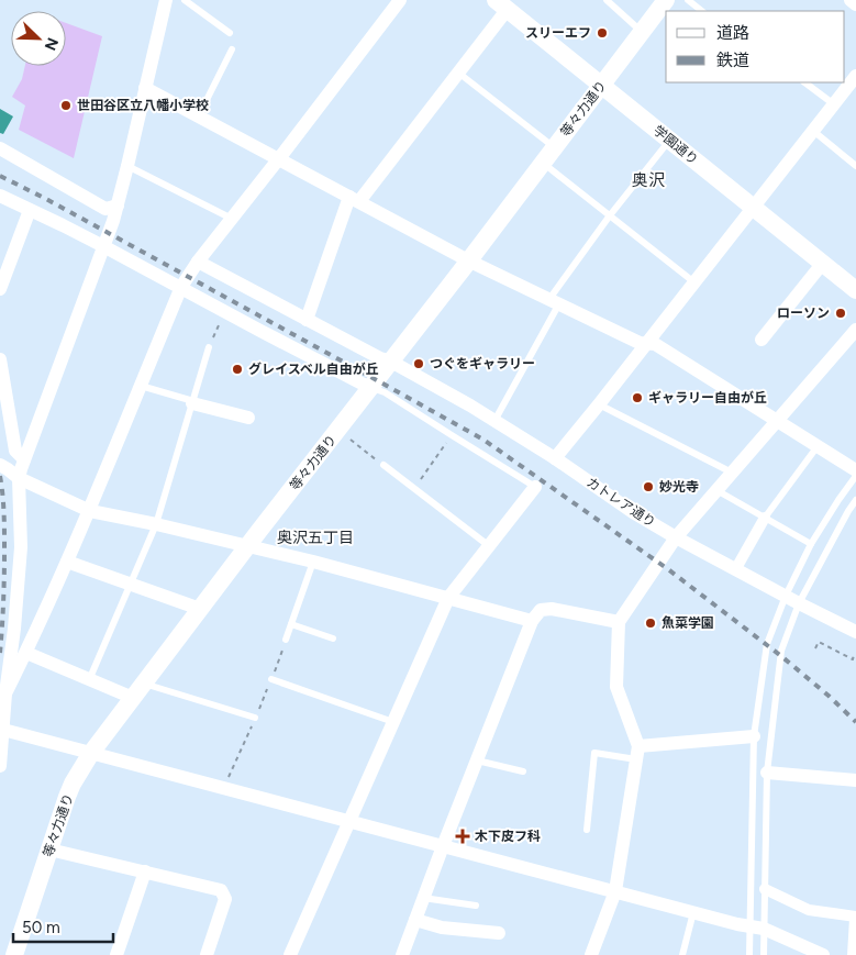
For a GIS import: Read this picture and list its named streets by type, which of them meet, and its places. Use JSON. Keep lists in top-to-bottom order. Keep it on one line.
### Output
{"streets":{"street":["等々力通り","学園通り","カトレア通り"]},"crossings":[["等々力通り","学園通り"],["等々力通り","カトレア通り"]],"districts":["奥沢","奥沢五丁目"],"places":{"other":["スリーエフ","世田谷区立八幡小学校","ローソン","つぐをギャラリー","グレイスベル自由が丘","ギャラリー自由が丘","妙光寺","魚菜学園"],"health":["木下皮フ科"]},"legend":["道路","鉄道"],"scale_bar":"50 m","north":"bottom right"}
